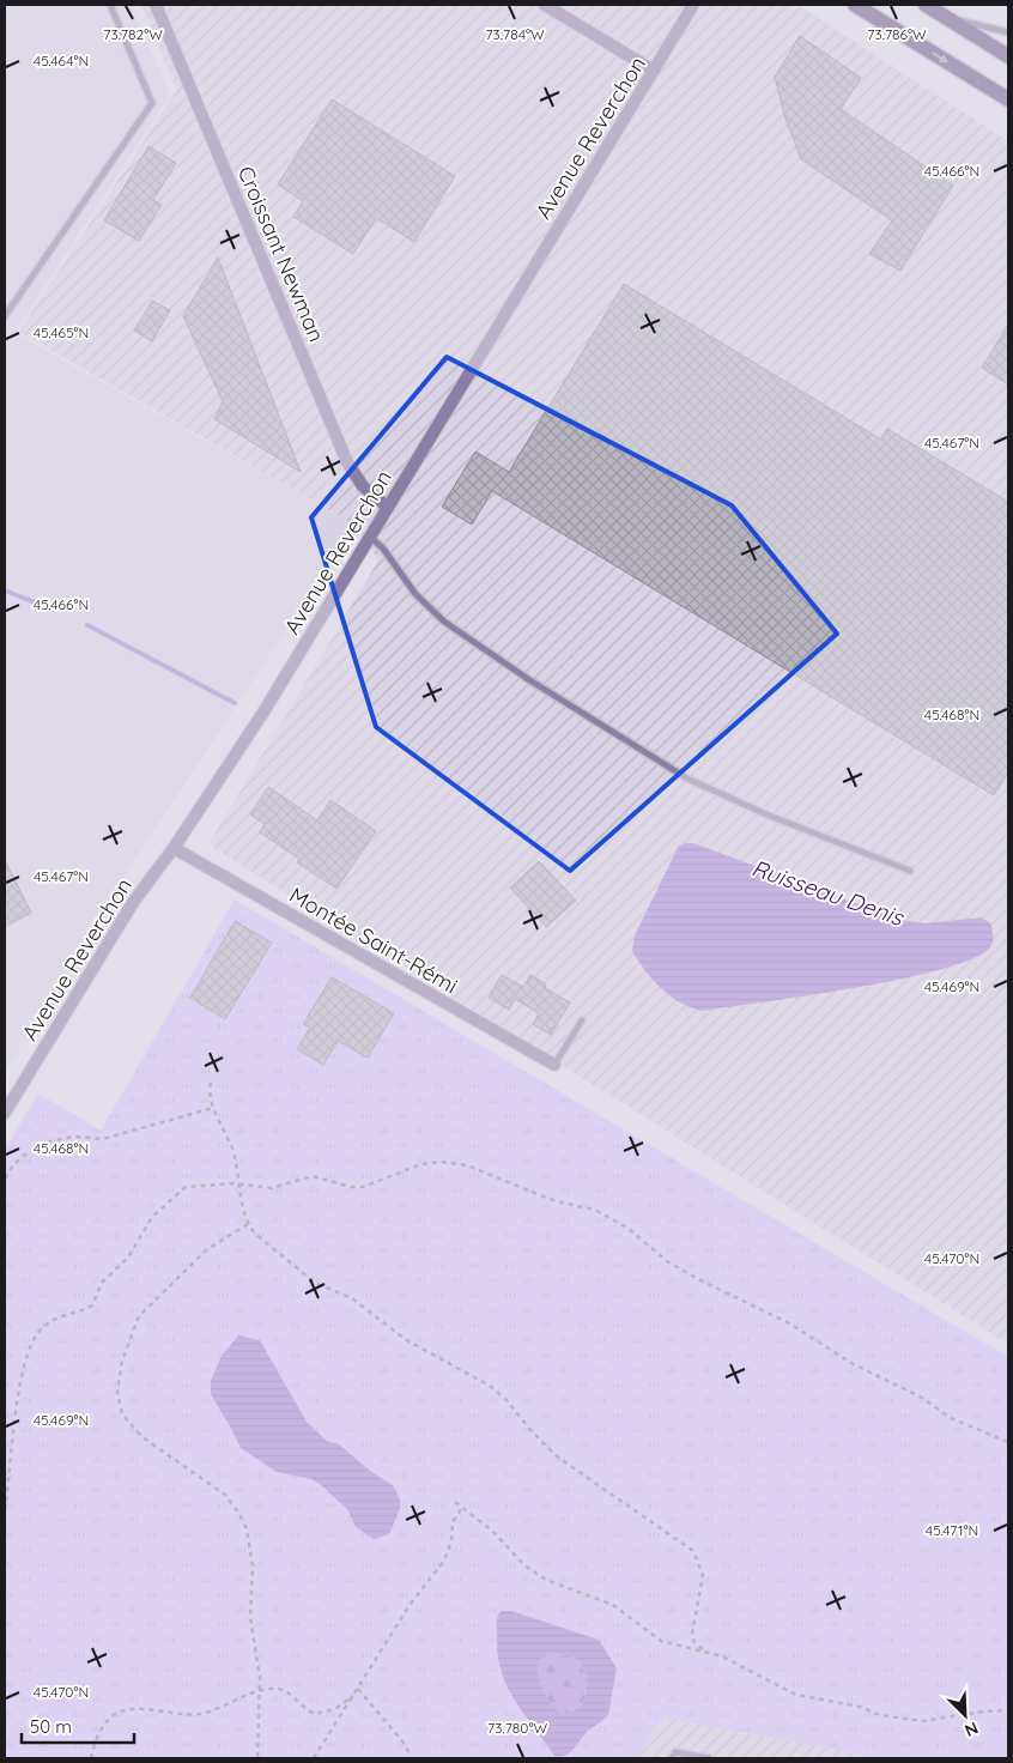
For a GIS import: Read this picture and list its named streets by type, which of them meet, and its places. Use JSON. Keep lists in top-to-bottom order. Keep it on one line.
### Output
{"streets":{"street":["Avenue Reverchon","Croissant Newman","Montée Saint-Rémi"]},"crossings":[["Avenue Reverchon","Croissant Newman"],["Avenue Reverchon","Montée Saint-Rémi"]],"water":["Ruisseau Denis"],"scale_bar":"50 m","north":"bottom right","coordinates":["73.782°W","73.784°W","73.786°W","45.464°N","45.466°N","45.465°N","45.467°N","45.468°N","45.469°N","45.470°N","45.471°N","73.780°W"]}
